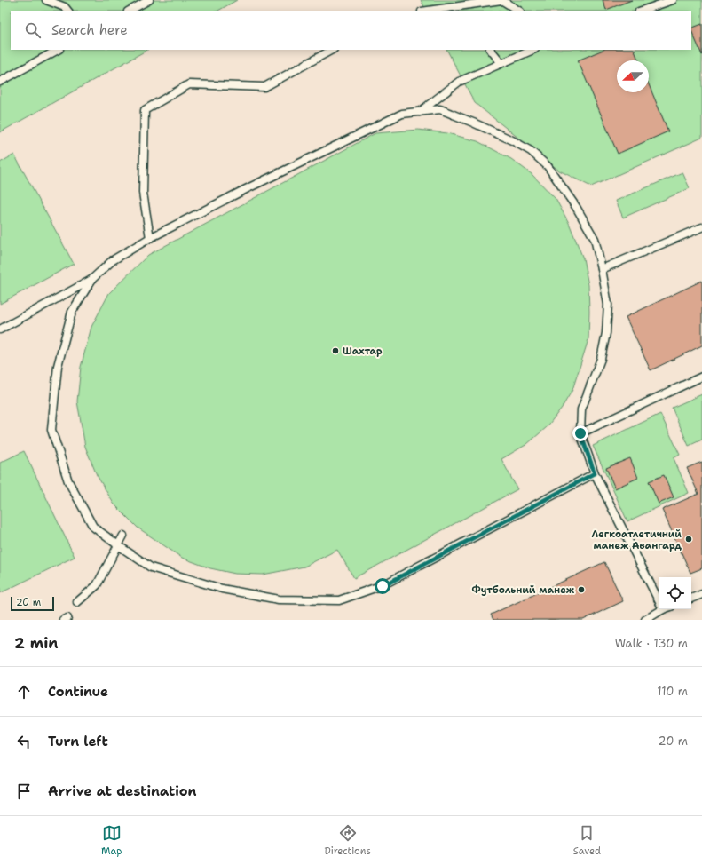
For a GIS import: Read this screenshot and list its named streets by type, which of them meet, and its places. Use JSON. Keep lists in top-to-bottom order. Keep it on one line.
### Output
{"places":["Шахтар","Легкоатлетичний манеж Авангард","Футбольний манеж"],"scale_bar":"20 m","north":"left","page":{"search":"Search here","scale":"20 m","heading":["2 min","Walk · 130 m"],"list":[["Continue","110 m"],["Turn left","20 m"],"Arrive at destination"],"nav":["Map","Directions","Saved"]}}
